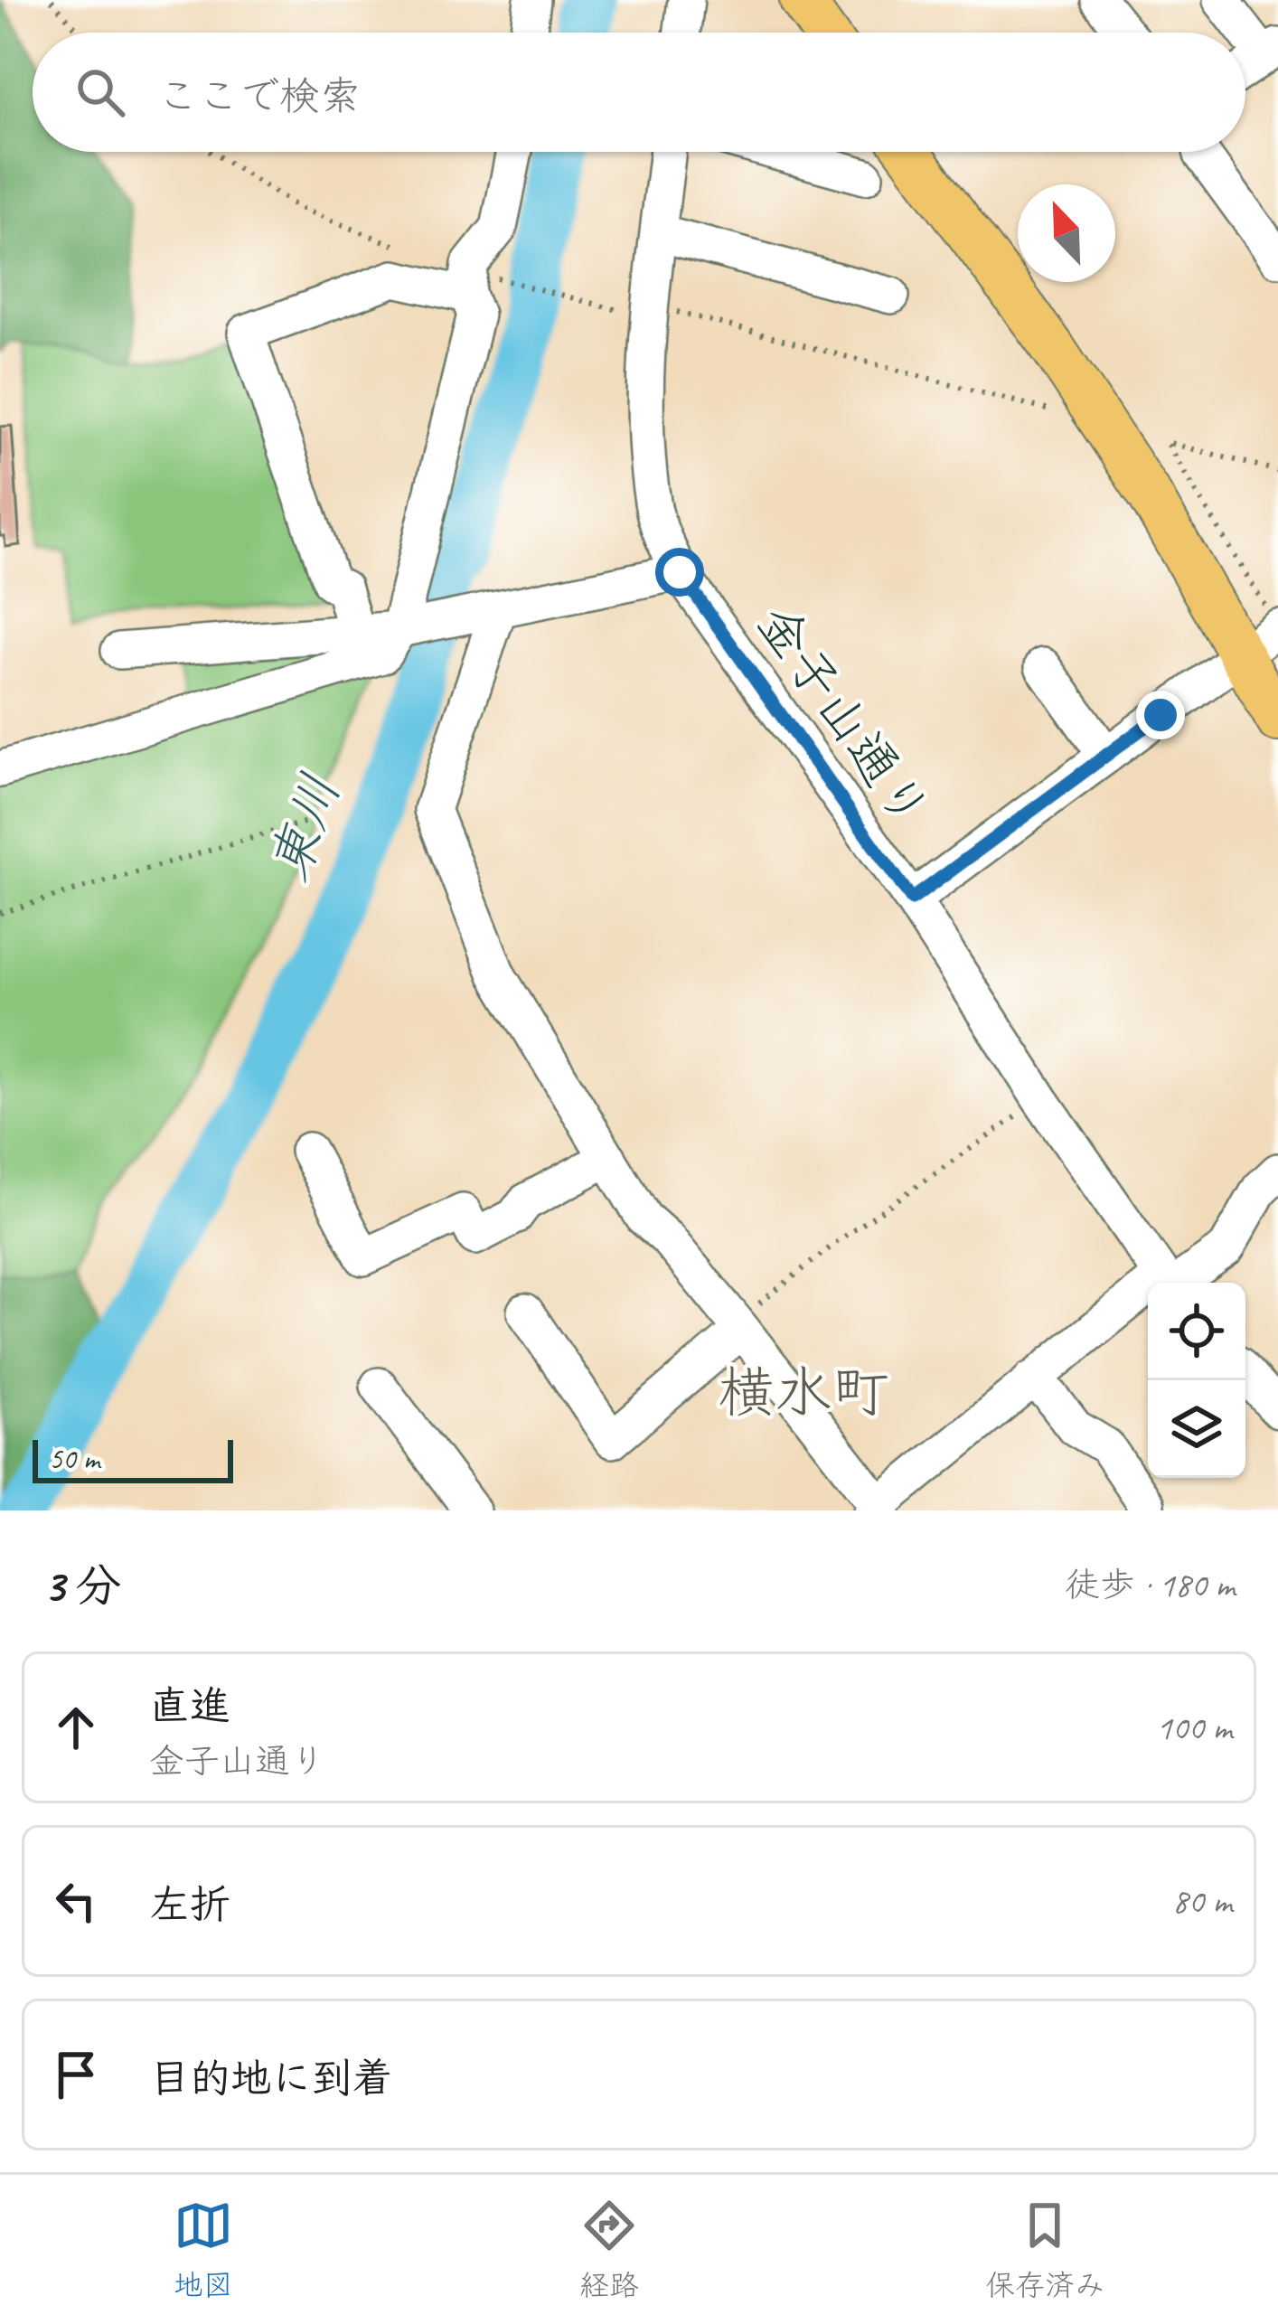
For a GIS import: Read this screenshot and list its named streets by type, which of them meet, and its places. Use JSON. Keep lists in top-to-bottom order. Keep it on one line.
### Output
{"streets":{"street":["金子山通り"]},"districts":["横水町"],"water":["東川"],"scale_bar":"50 m","north":"top left","page":{"search":"ここで検索","scale":"50 m","heading":["3 分","徒歩 · 180 m"],"list":[["直進","金子山通り","100 m"],["左折","80 m"],"目的地に到着"],"nav":["地図","経路","保存済み"]}}
